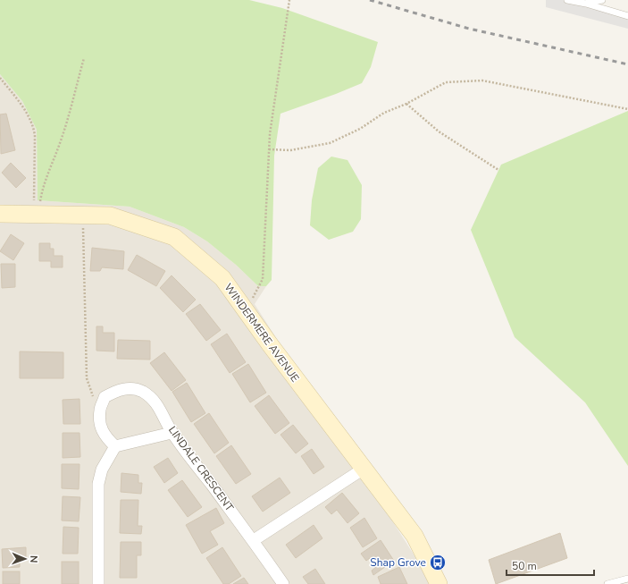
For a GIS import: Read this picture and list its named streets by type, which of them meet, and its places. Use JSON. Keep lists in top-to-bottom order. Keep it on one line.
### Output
{"streets":{"street":["WINDERMERE AVENUE","LINDALE CRESCENT"]},"places":{"bus stop":["Shap Grove"]},"scale_bar":"50 m","north":"right"}
